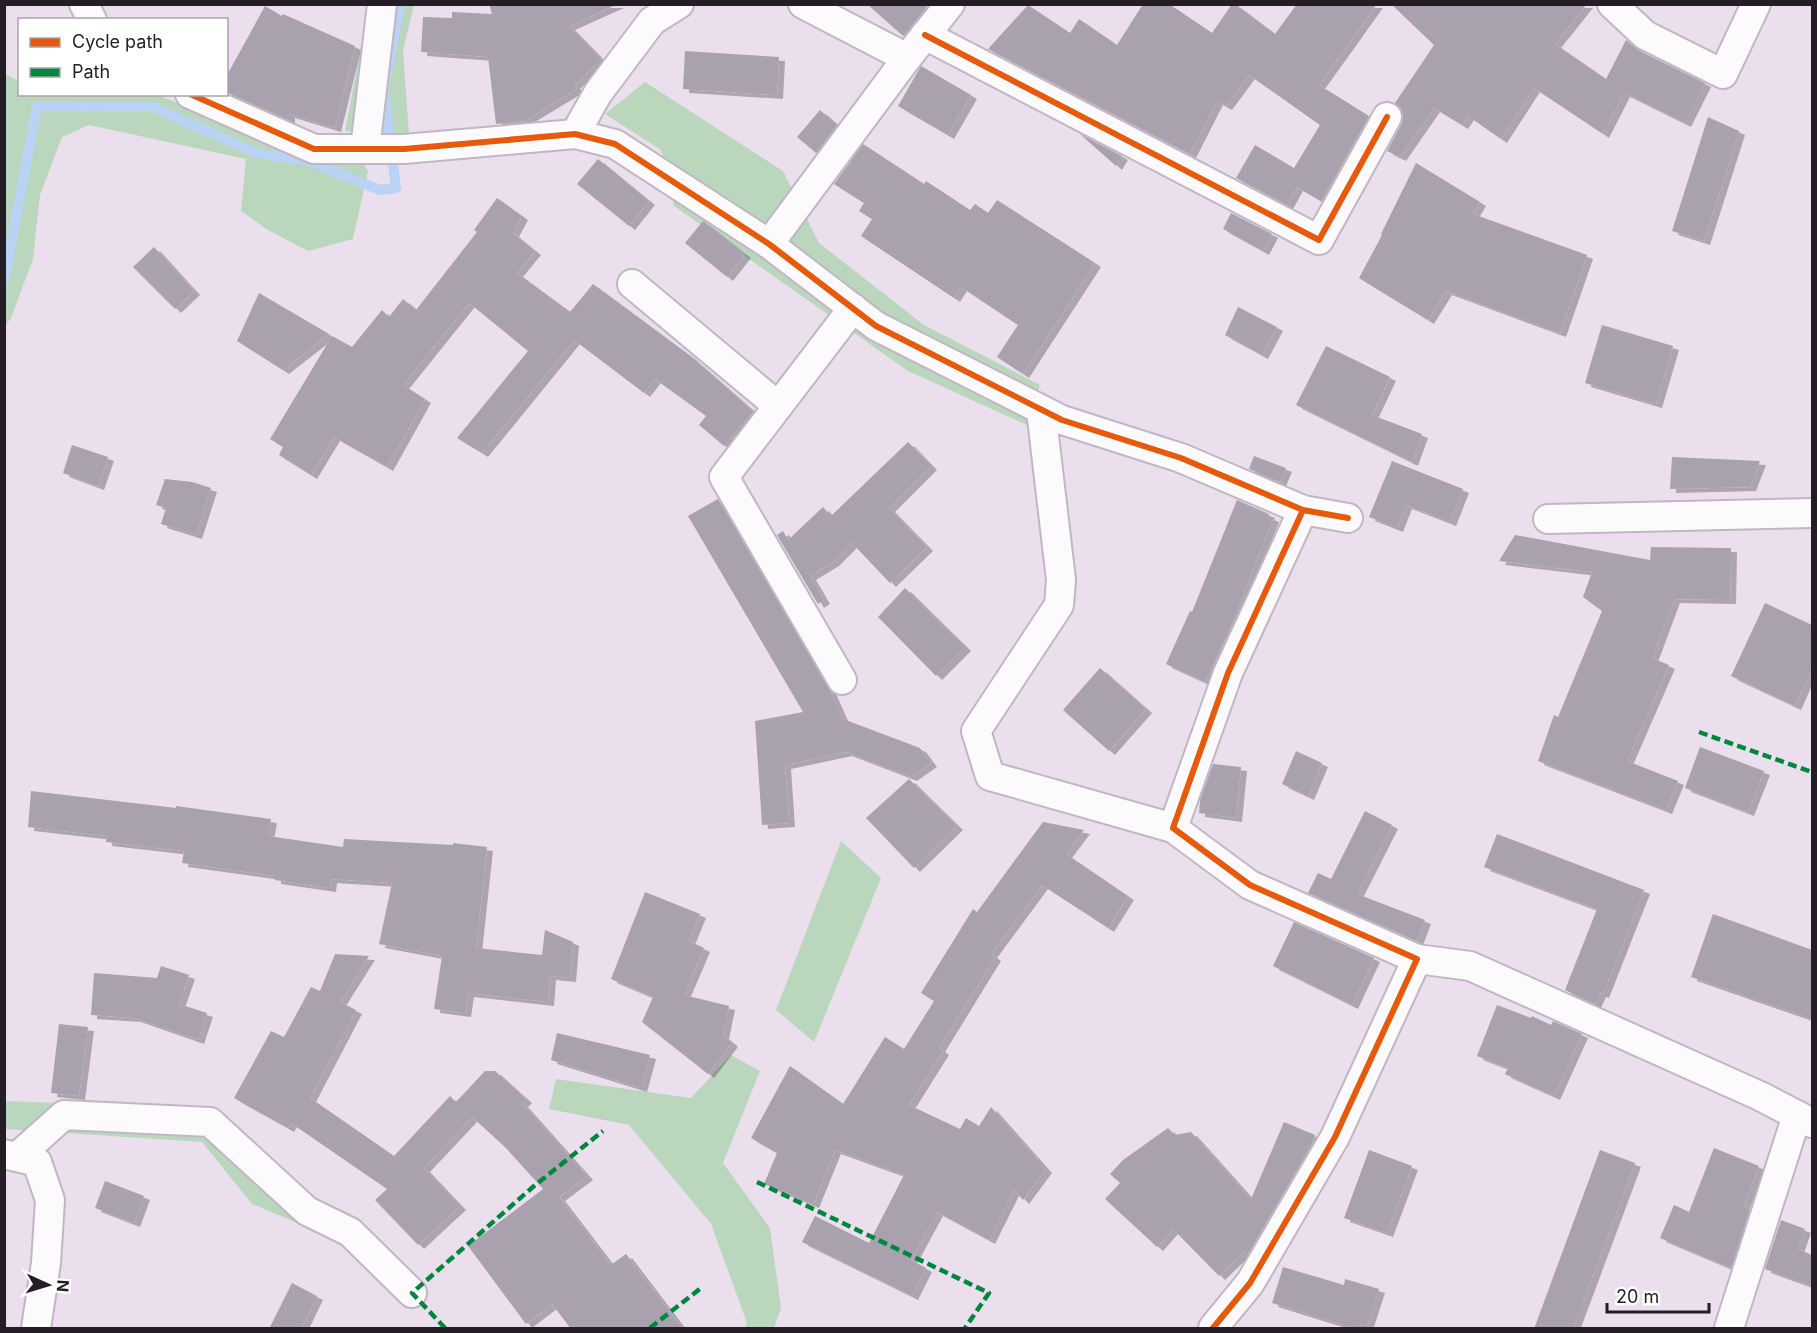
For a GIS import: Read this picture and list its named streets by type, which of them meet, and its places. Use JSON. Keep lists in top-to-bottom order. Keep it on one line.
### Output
{"legend":["Cycle path","Path"],"scale_bar":"20 m","north":"right"}
